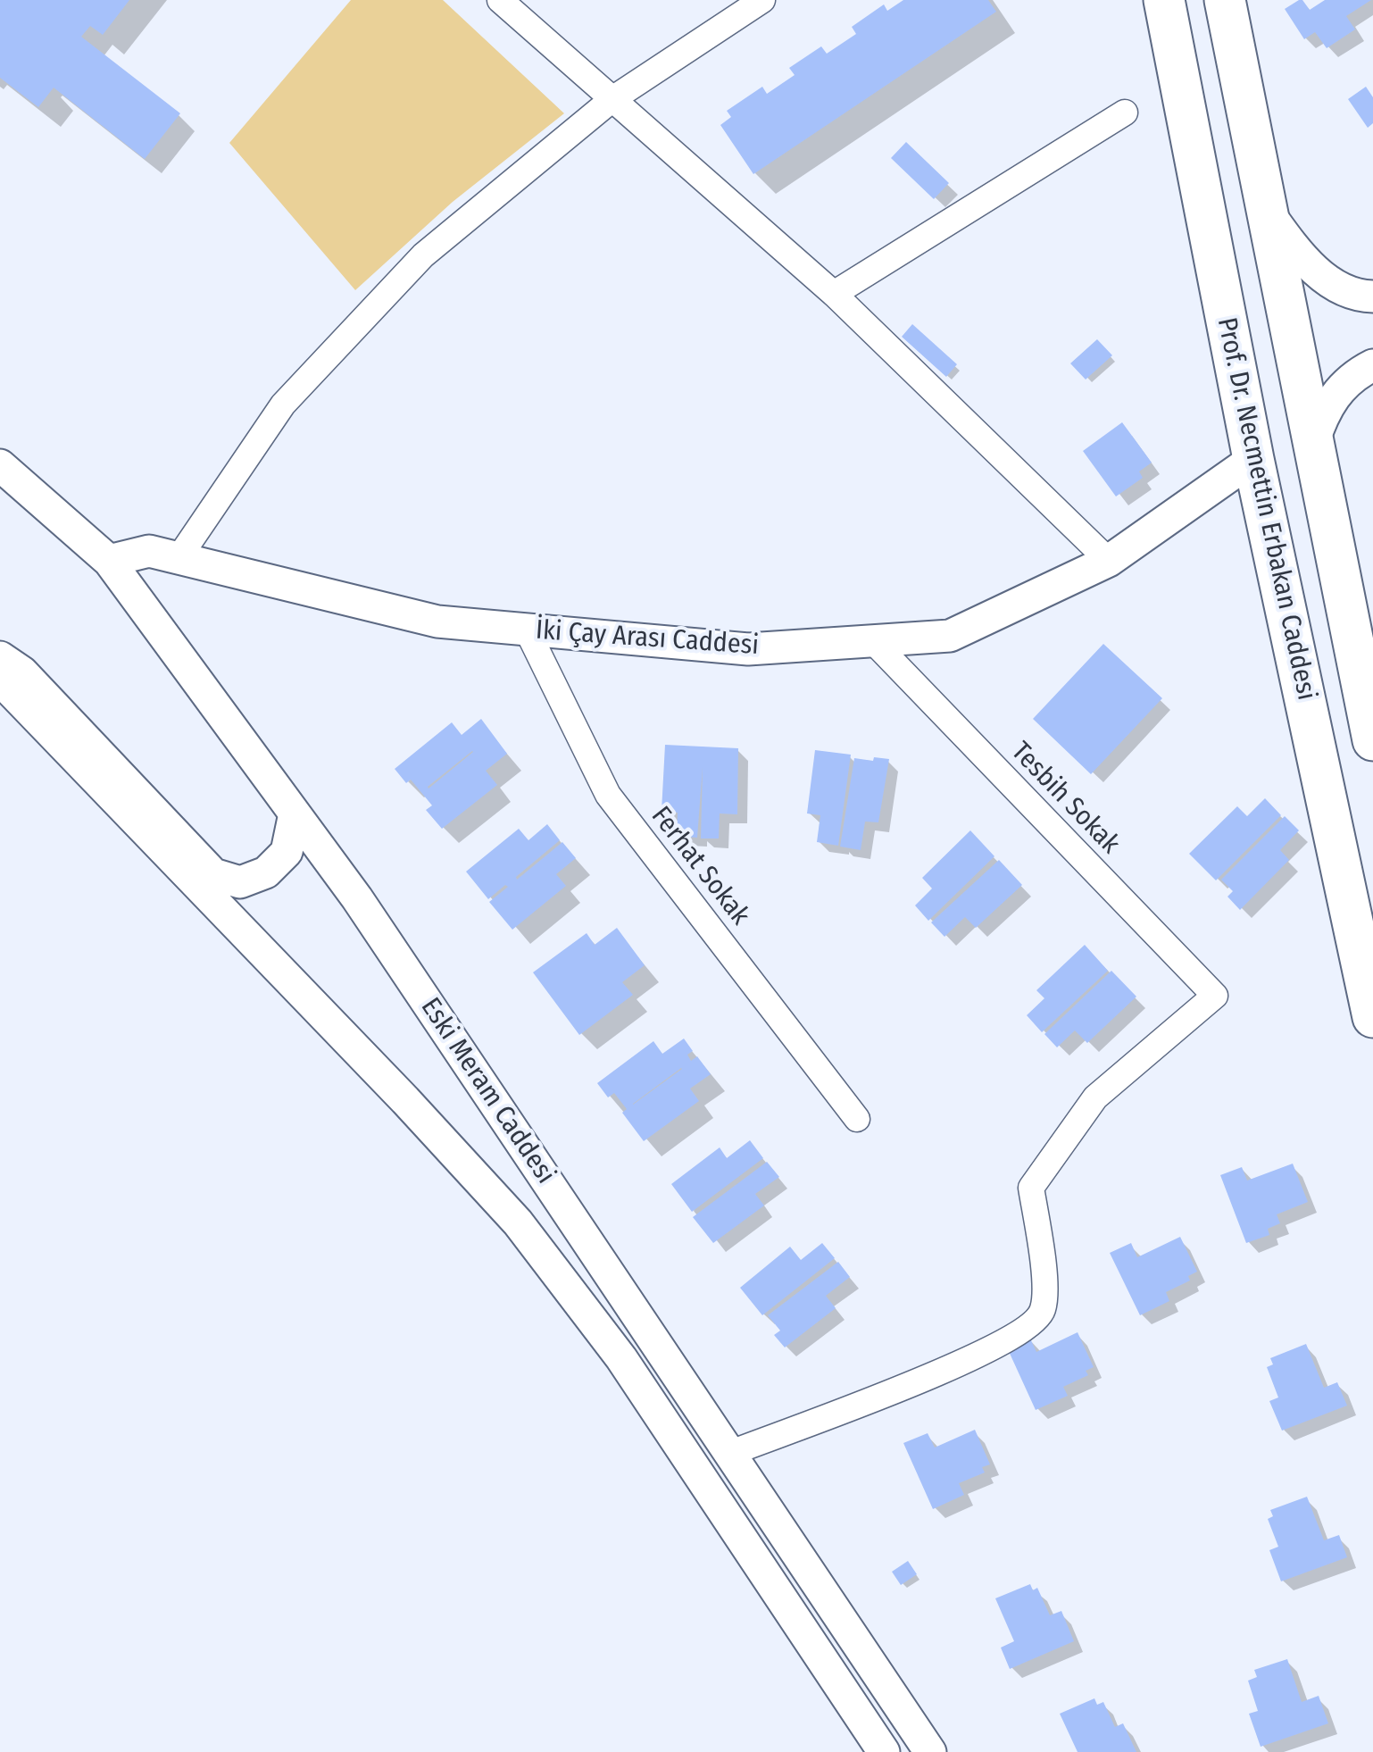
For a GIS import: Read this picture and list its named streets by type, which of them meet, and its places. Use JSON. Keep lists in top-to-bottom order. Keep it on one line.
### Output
{"streets":{"main road":["Prof. Dr. Necmettin Erbakan Caddesi"],"street":["İki Çay Arası Caddesi","Tesbih Sokak","Ferhat Sokak","Eski Meram Caddesi"]},"crossings":[["Prof. Dr. Necmettin Erbakan Caddesi","İki Çay Arası Caddesi"],["İki Çay Arası Caddesi","Tesbih Sokak"],["İki Çay Arası Caddesi","Ferhat Sokak"],["İki Çay Arası Caddesi","Eski Meram Caddesi"],["Tesbih Sokak","Eski Meram Caddesi"]]}
